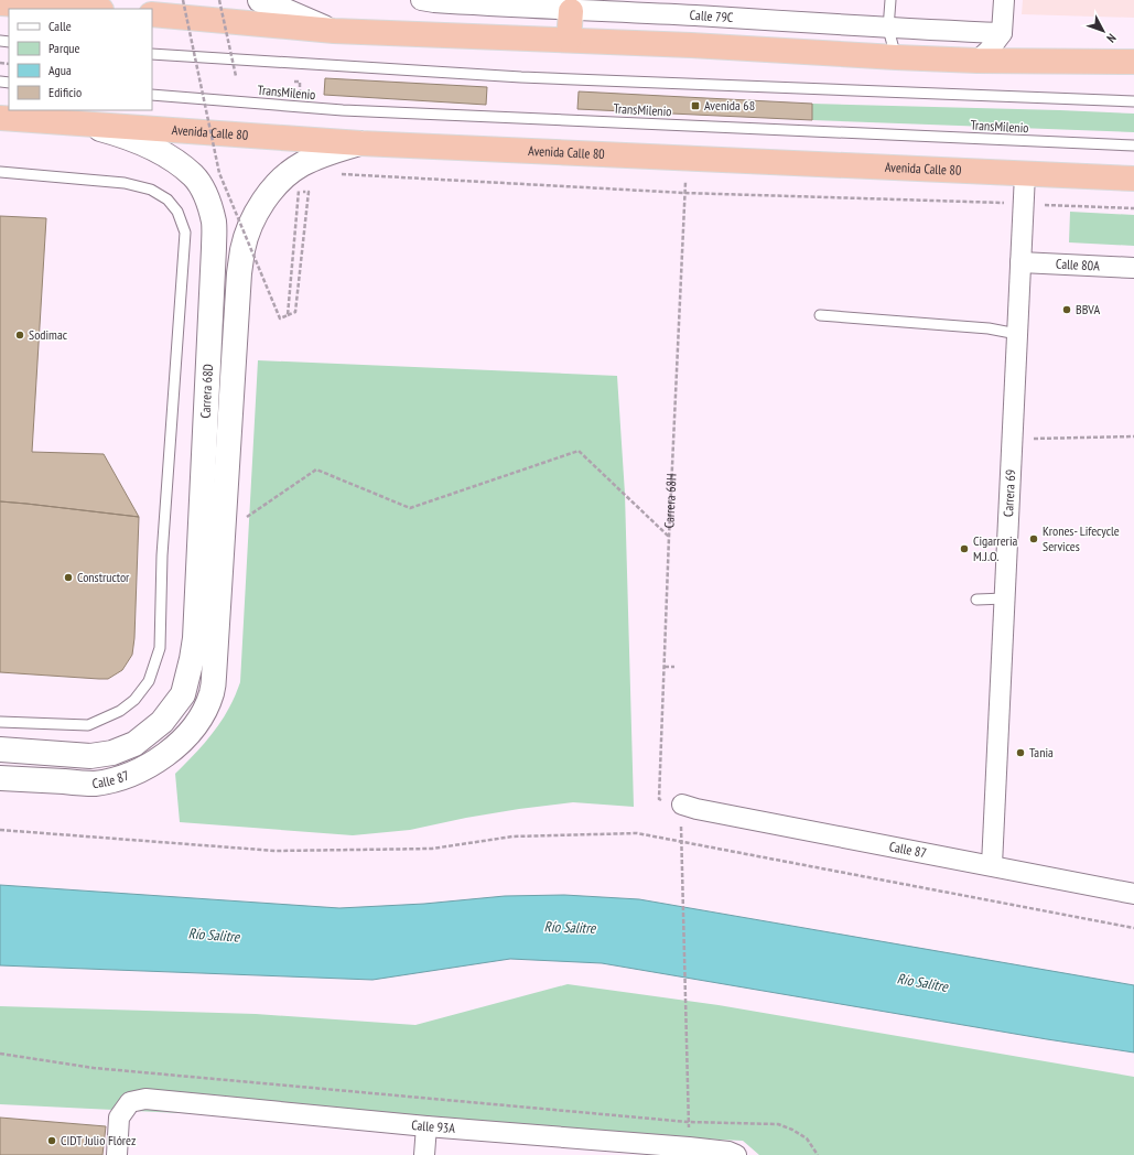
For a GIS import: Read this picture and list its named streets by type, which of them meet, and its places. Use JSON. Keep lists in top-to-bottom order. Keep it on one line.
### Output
{"streets":{"highway":["Avenida Calle 80"],"street":["Calle 79C","Calle 80A","Carrera 68D","Carrera 69","Calle 87","Calle 93A"],"lane":["TransMilenio"],"path":["Carrera 68H"]},"crossings":[["Avenida Calle 80","Carrera 68D"],["Avenida Calle 80","Carrera 69"],["Calle 80A","Carrera 69"],["Carrera 68D","Calle 87"],["Carrera 69","Calle 87"],["Carrera 68H","Calle 87"]],"water":["Río Salitre"],"places":{"transit":["Avenida 68"],"other":["BBVA","Sodimac","Krones- Lifecycle Services","Cigarreria M.J.O.","Constructor","Tania","CIDT Julio Flórez"]},"legend":["Calle","Parque","Agua","Edificio"],"north":"bottom right"}
